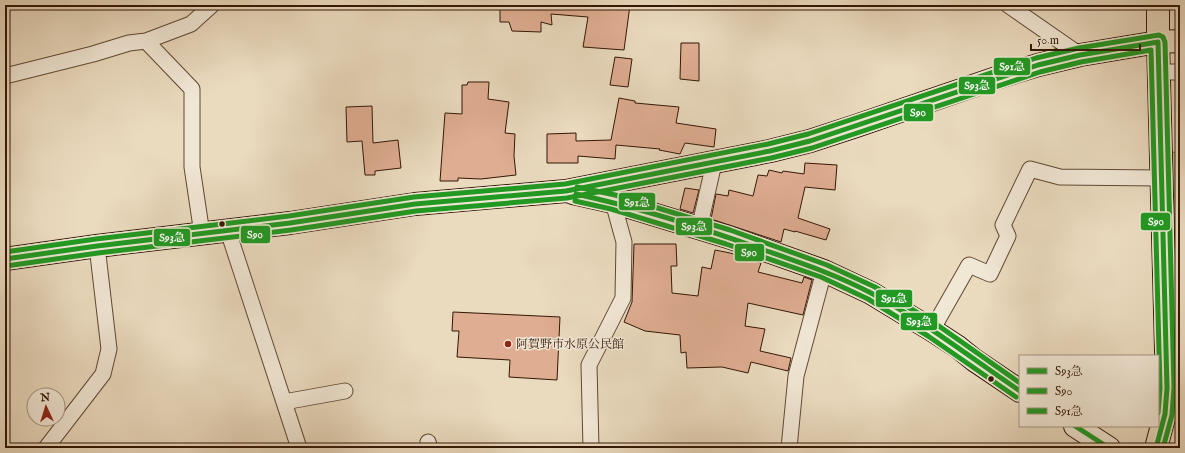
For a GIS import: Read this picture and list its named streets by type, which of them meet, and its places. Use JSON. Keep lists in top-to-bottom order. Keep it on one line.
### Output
{"places":["阿賀野市水原公民館"],"lines":["transit line S91急","transit line S93急","transit line S90"],"legend":["S93急","S90","S91急"],"scale_bar":"50 m","north":"top"}
